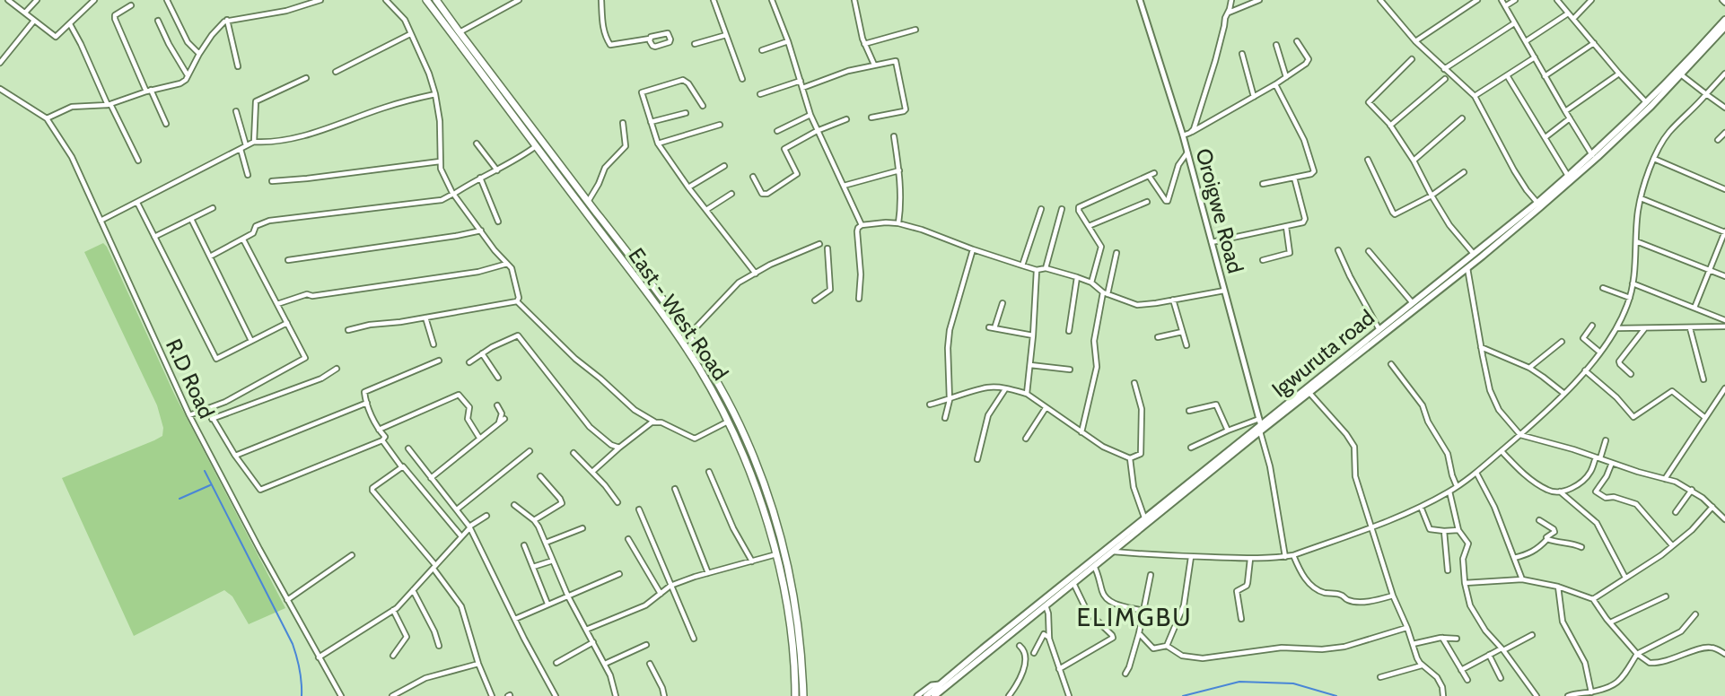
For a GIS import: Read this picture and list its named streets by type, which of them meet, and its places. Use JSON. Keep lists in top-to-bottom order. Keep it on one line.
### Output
{"streets":{"main road":["East - West Road","Igwuruta road"],"street":["Oroigwe Road","R.D Road"]},"crossings":[["Oroigwe Road","Igwuruta road"]],"districts":["ELIMGBU"]}
